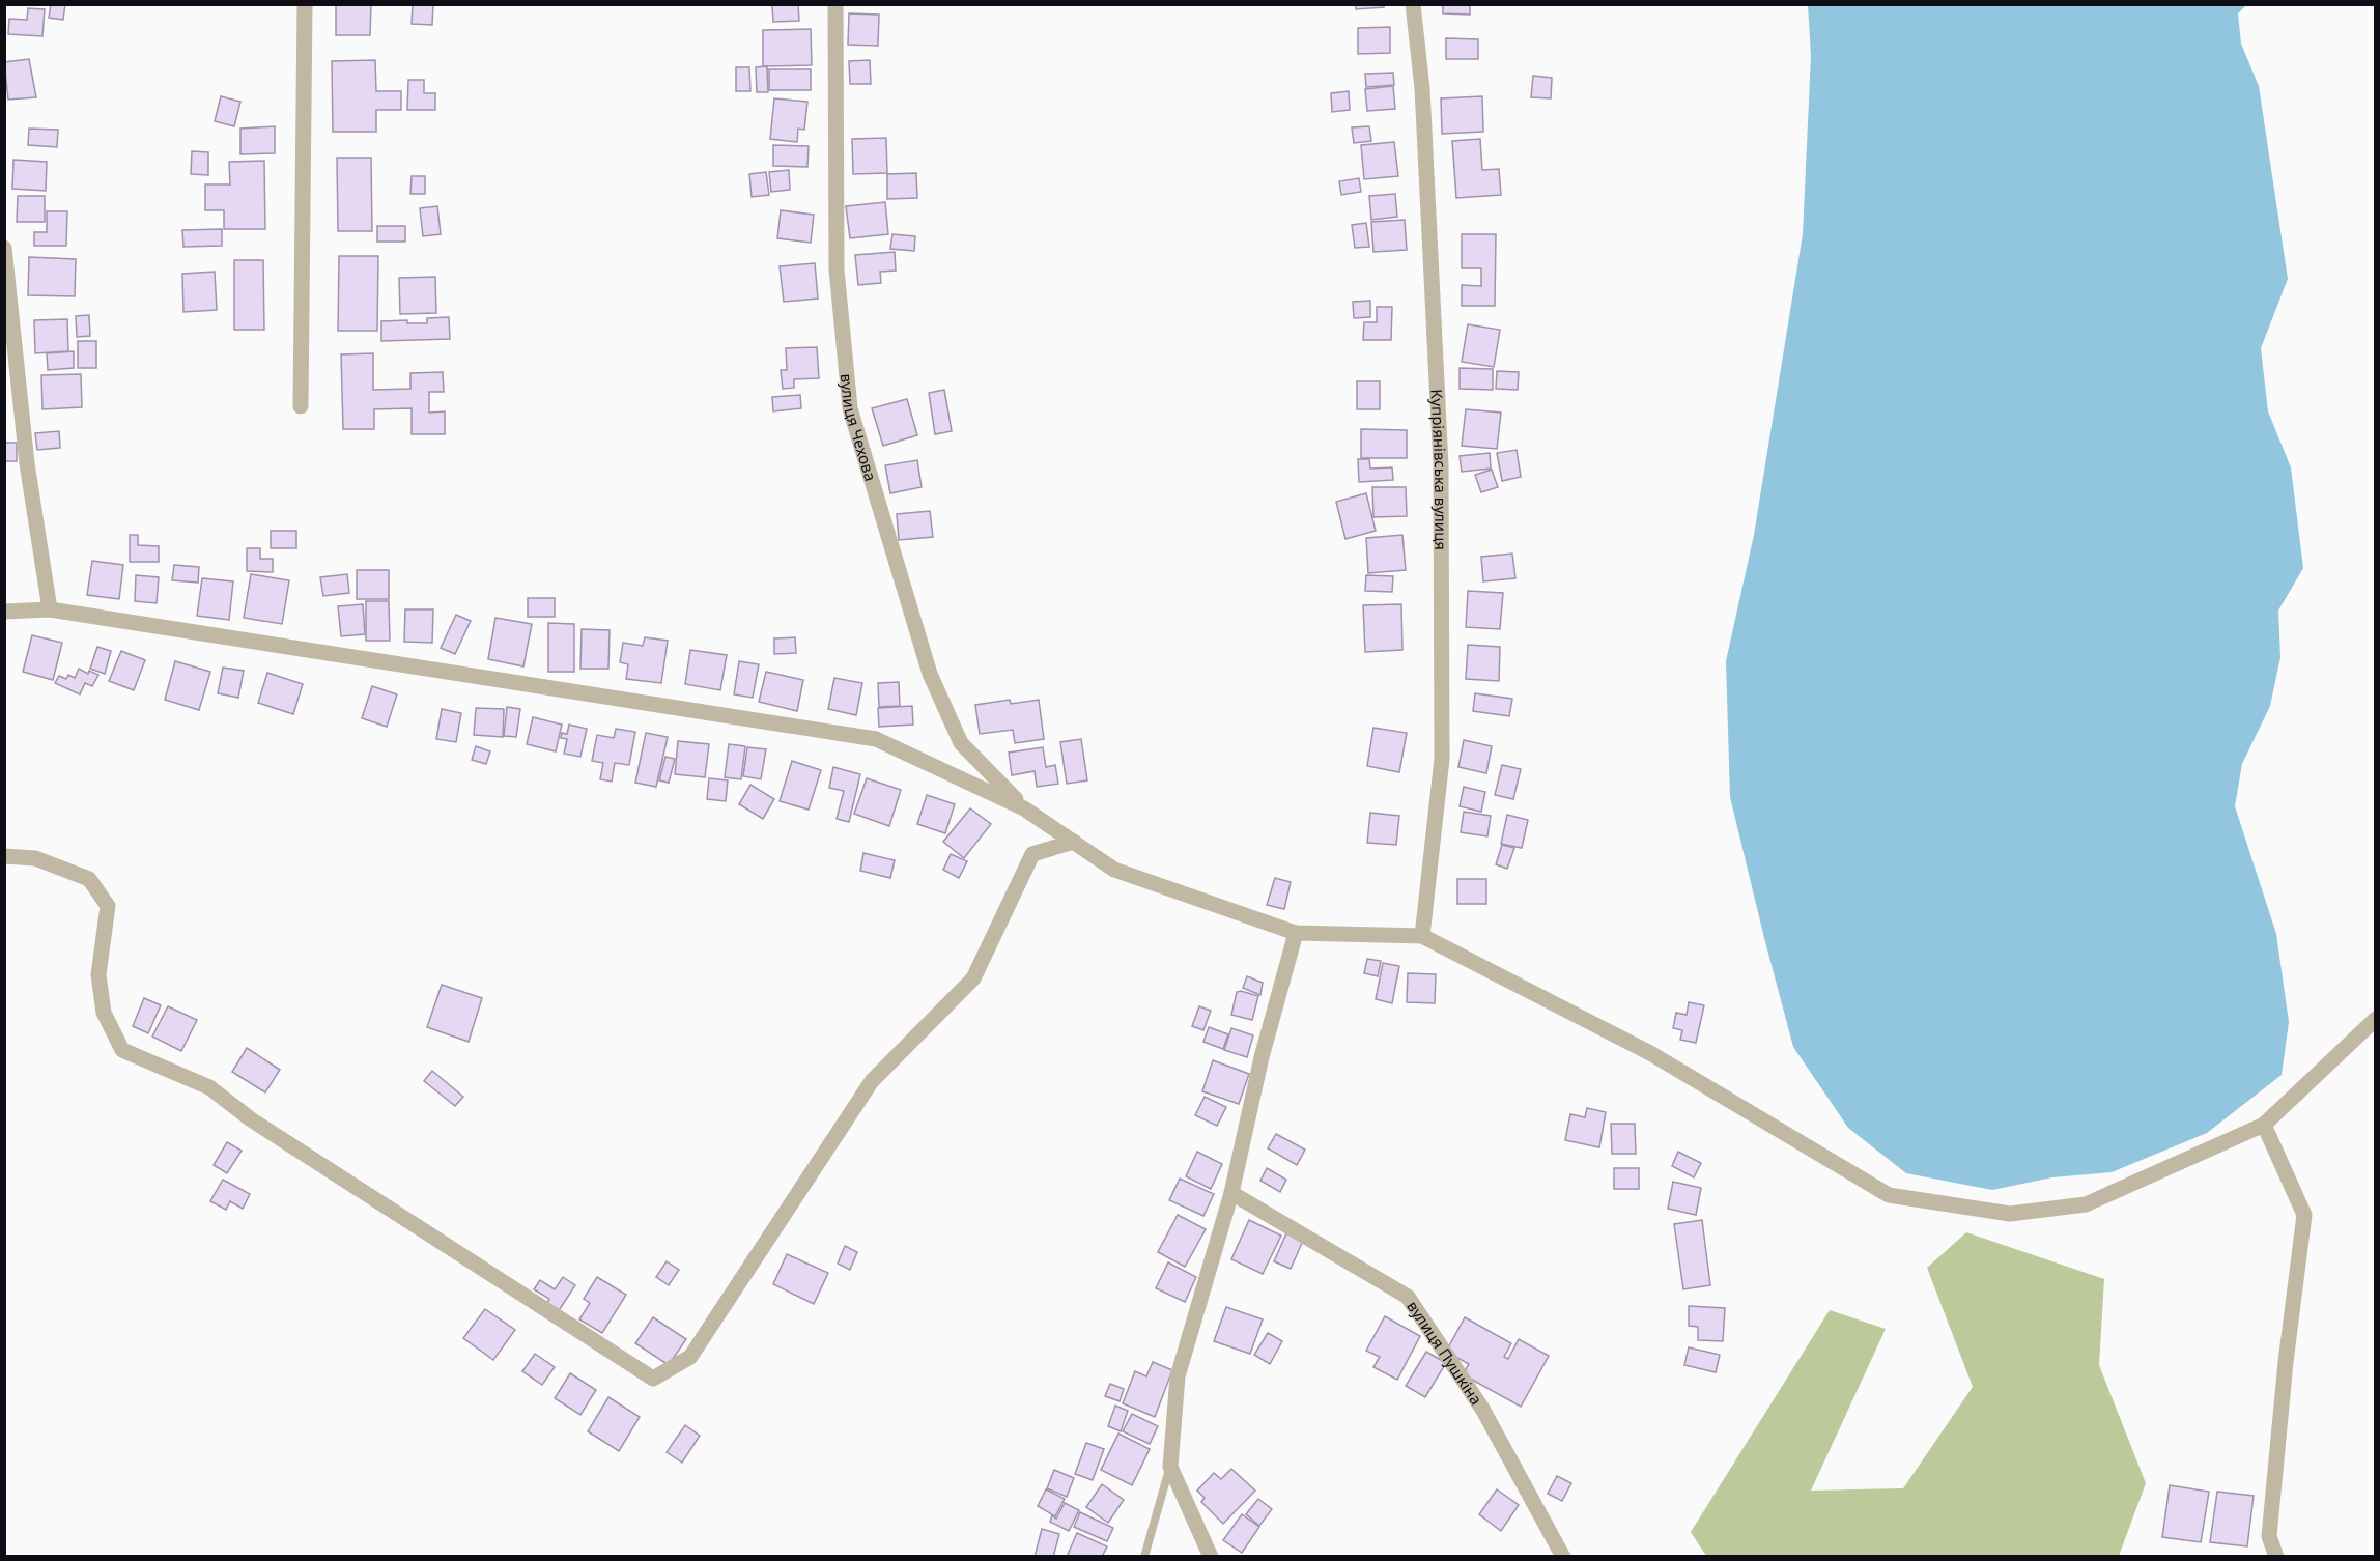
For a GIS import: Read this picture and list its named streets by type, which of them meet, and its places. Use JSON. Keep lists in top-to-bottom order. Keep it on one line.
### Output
{"streets":{"street":["вулиця Чехова","Купріянівська вулиця","вулиця Пушкіна"]}}
